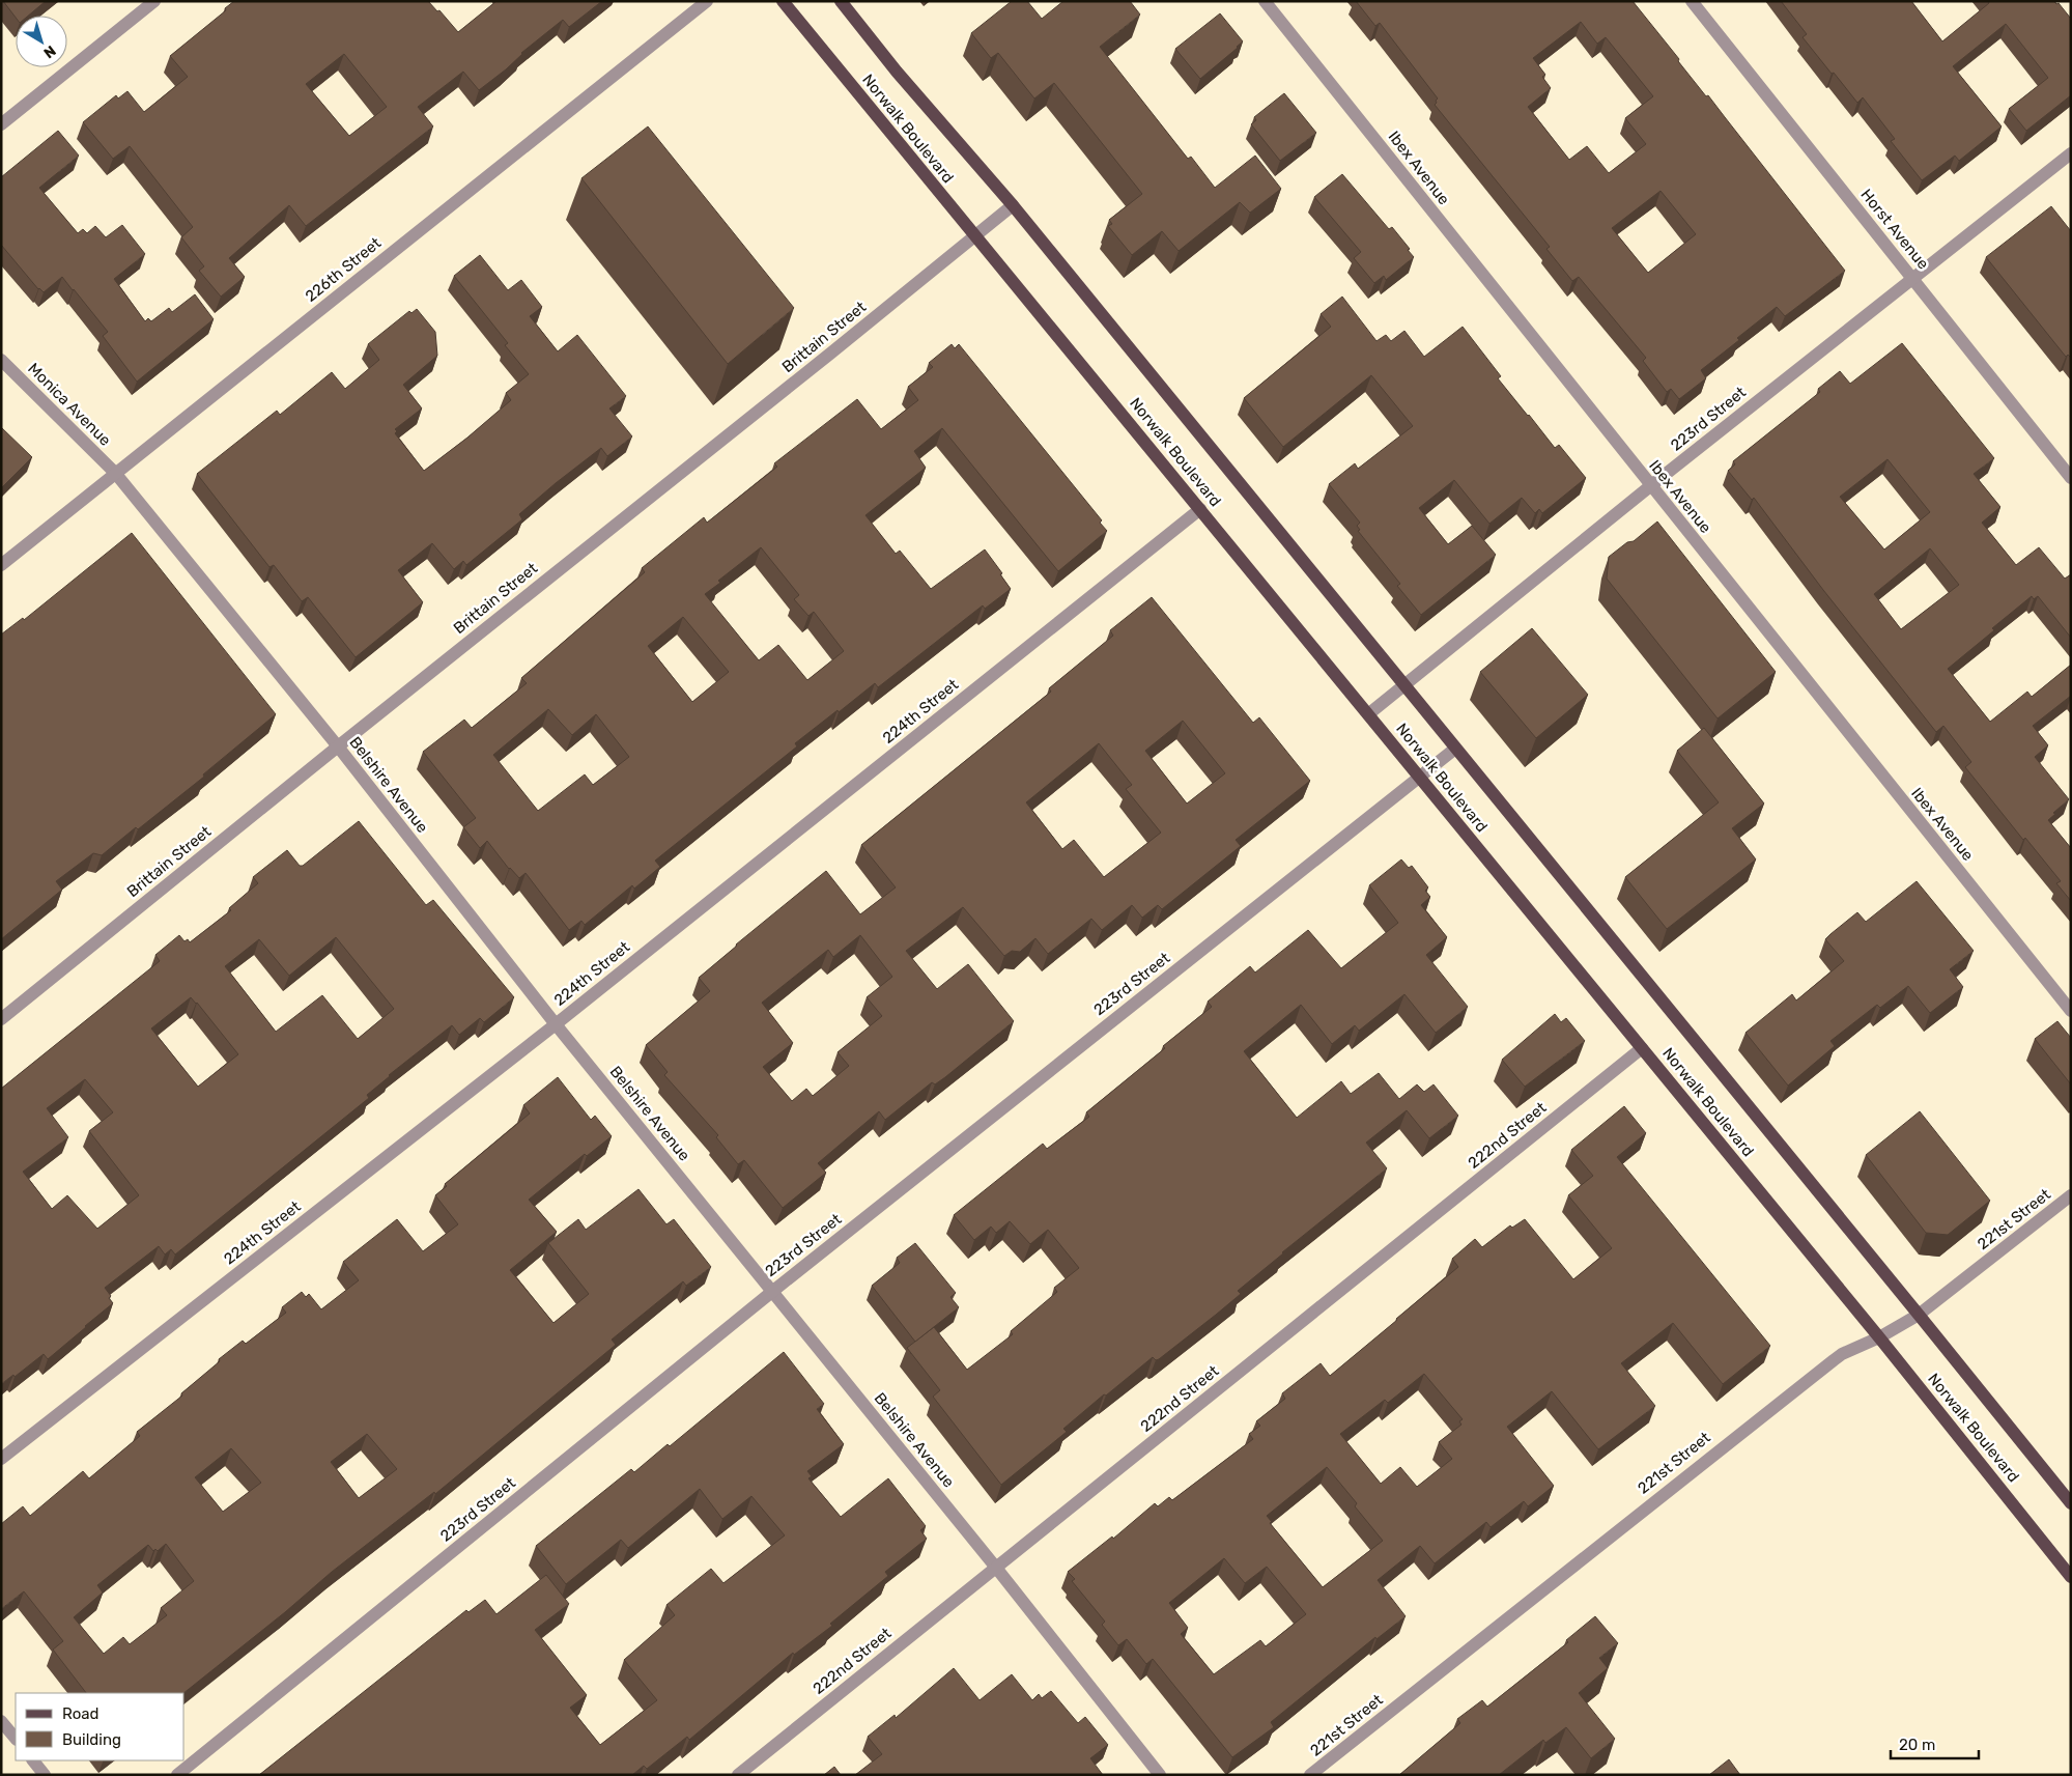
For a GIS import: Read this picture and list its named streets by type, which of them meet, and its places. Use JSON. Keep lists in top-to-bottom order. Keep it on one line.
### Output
{"streets":{"main road":["Norwalk Boulevard"],"street":["Ibex Avenue","Horst Avenue","226th Street","Brittain Street","Monica Avenue","223rd Street","224th Street","Belshire Avenue","222nd Street","221st Street"]},"crossings":[["Norwalk Boulevard","Brittain Street"],["Norwalk Boulevard","223rd Street"],["Norwalk Boulevard","224th Street"],["Norwalk Boulevard","222nd Street"],["Norwalk Boulevard","221st Street"],["Ibex Avenue","223rd Street"],["Horst Avenue","223rd Street"],["226th Street","Monica Avenue"],["226th Street","Belshire Avenue"],["Brittain Street","Belshire Avenue"],["Monica Avenue","Belshire Avenue"],["223rd Street","Belshire Avenue"],["224th Street","Belshire Avenue"],["Belshire Avenue","222nd Street"]],"legend":["Road","Building"],"scale_bar":"20 m","north":"bottom right"}
